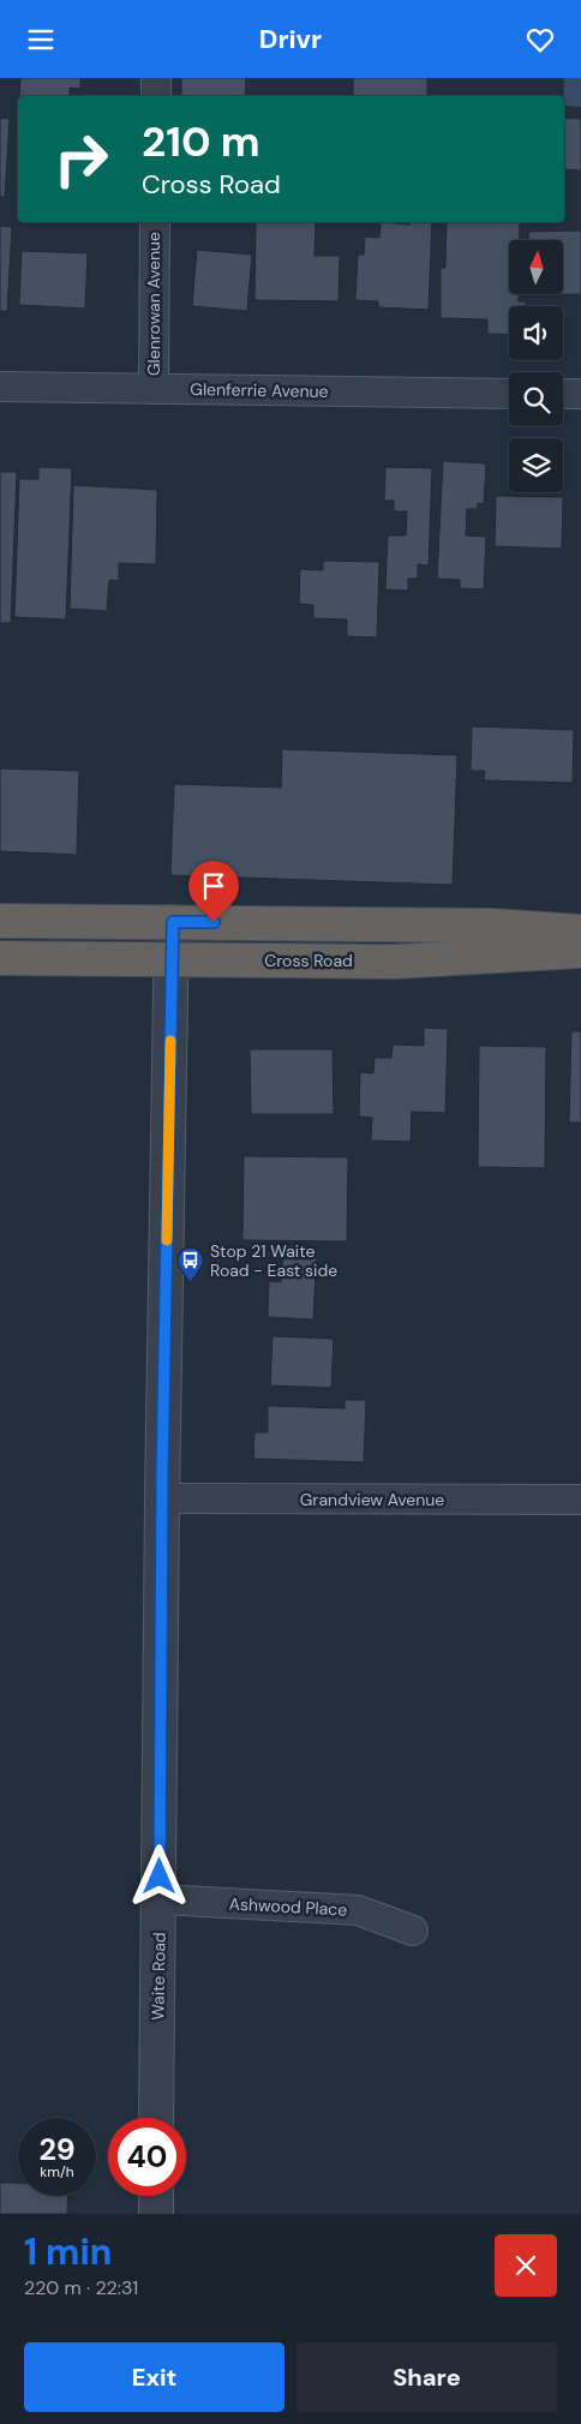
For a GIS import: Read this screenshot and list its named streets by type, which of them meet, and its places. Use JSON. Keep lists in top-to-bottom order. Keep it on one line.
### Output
{"streets":{"highway":["Cross Road"],"street":["Glenrowan Avenue","Glenferrie Avenue","Grandview Avenue","Ashwood Place","Waite Road"]},"crossings":[["Glenrowan Avenue","Glenferrie Avenue"],["Cross Road","Waite Road"],["Grandview Avenue","Waite Road"],["Ashwood Place","Waite Road"]],"places":{"bus stop":["Stop 21 Waite Road - East side"]},"north":"top","page":{"header":"Drivr","turn":["210 m","Cross Road"],"speed":"29 km/h","limit":"40","heading":["1 min","220 m · 22:31"],"buttons":["Exit","Share"]}}
